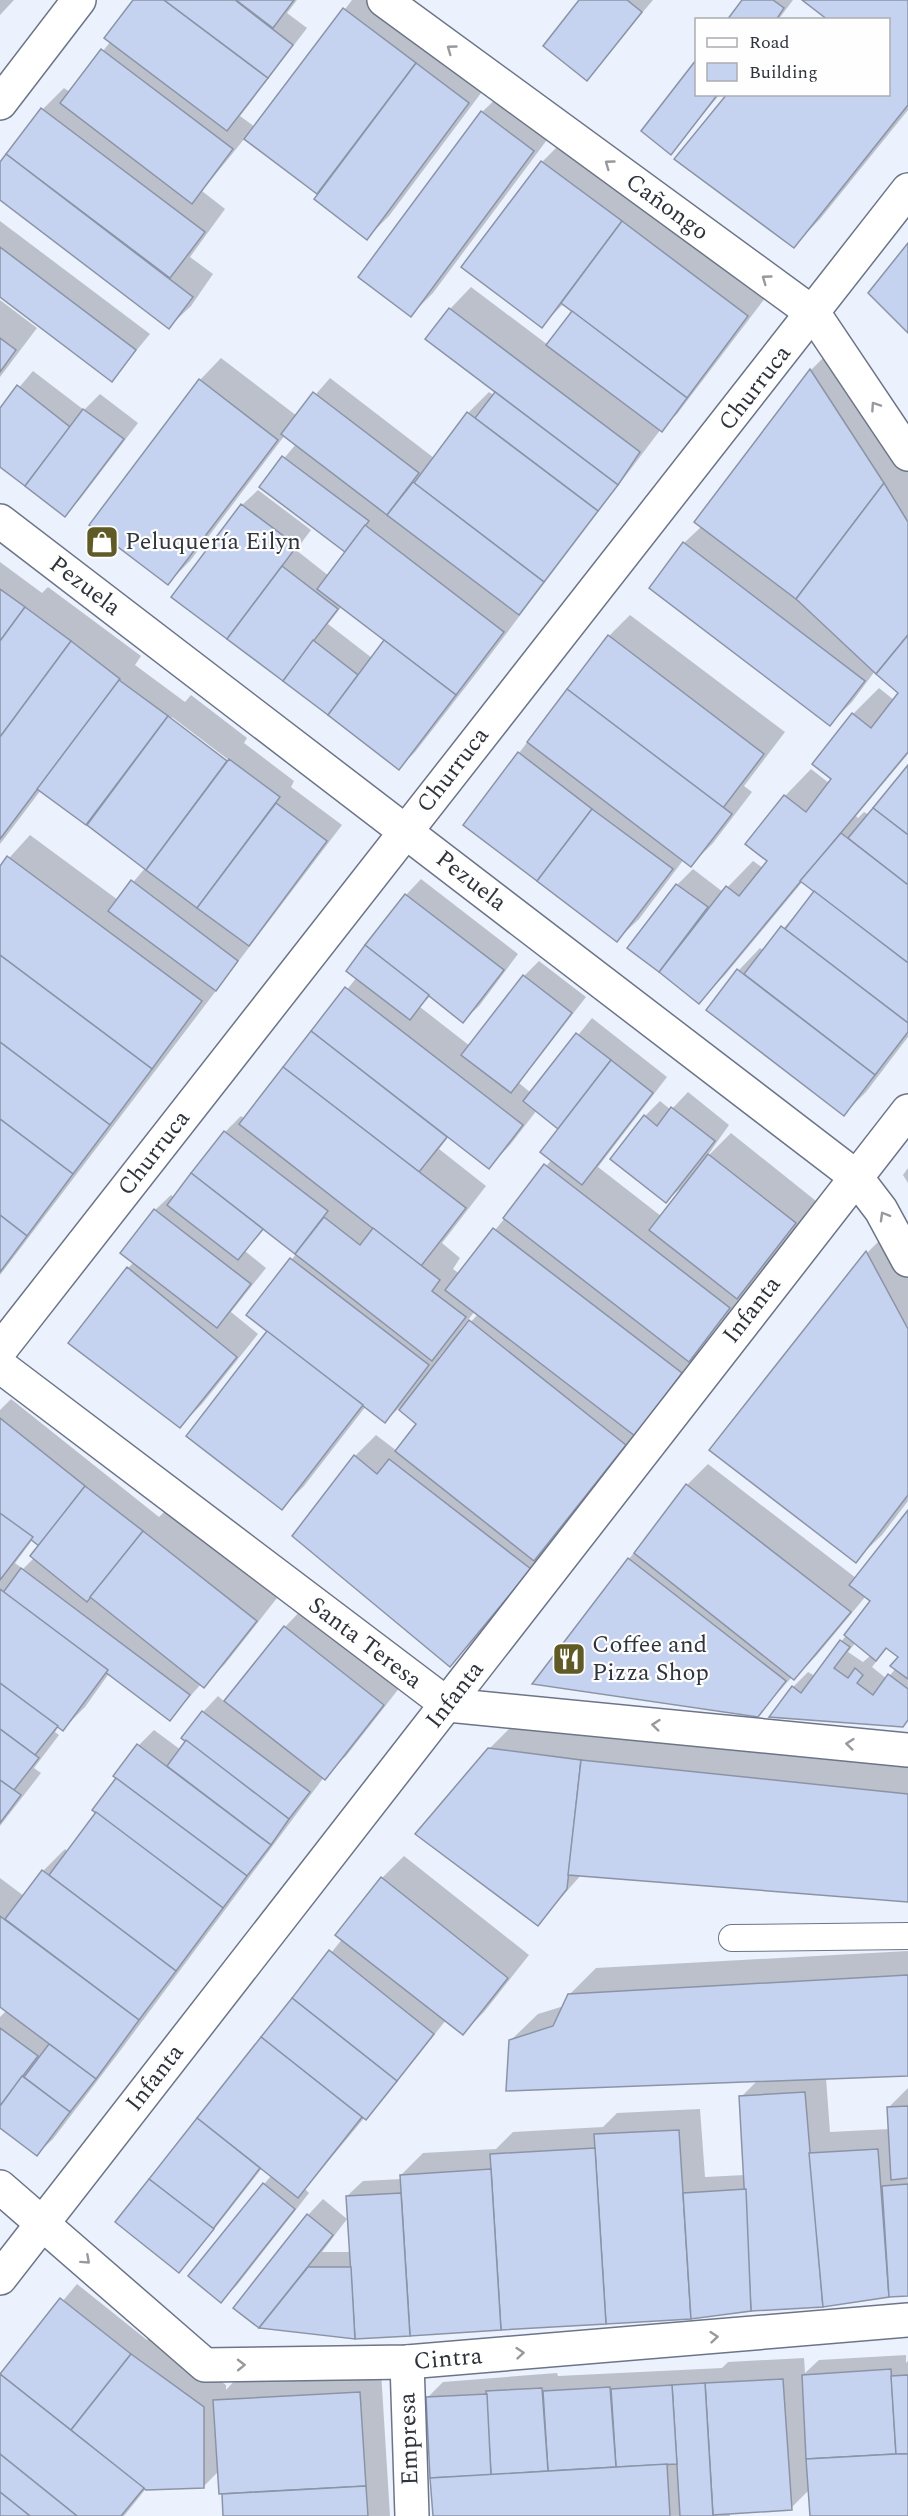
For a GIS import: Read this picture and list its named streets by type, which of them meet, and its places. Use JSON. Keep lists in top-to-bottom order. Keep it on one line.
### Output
{"streets":{"street":["Cañongo","Churruca","Pezuela","Infanta","Santa Teresa","Cintra","Empresa"]},"crossings":[["Cañongo","Churruca"],["Churruca","Pezuela"],["Pezuela","Infanta"],["Infanta","Santa Teresa"],["Infanta","Cintra"],["Cintra","Empresa"]],"one_way":["Cañongo","Cintra"],"places":{"shop":["Peluquería Eilyn"],"restaurant":["Coffee and Pizza Shop"]},"legend":["Road","Building"]}
